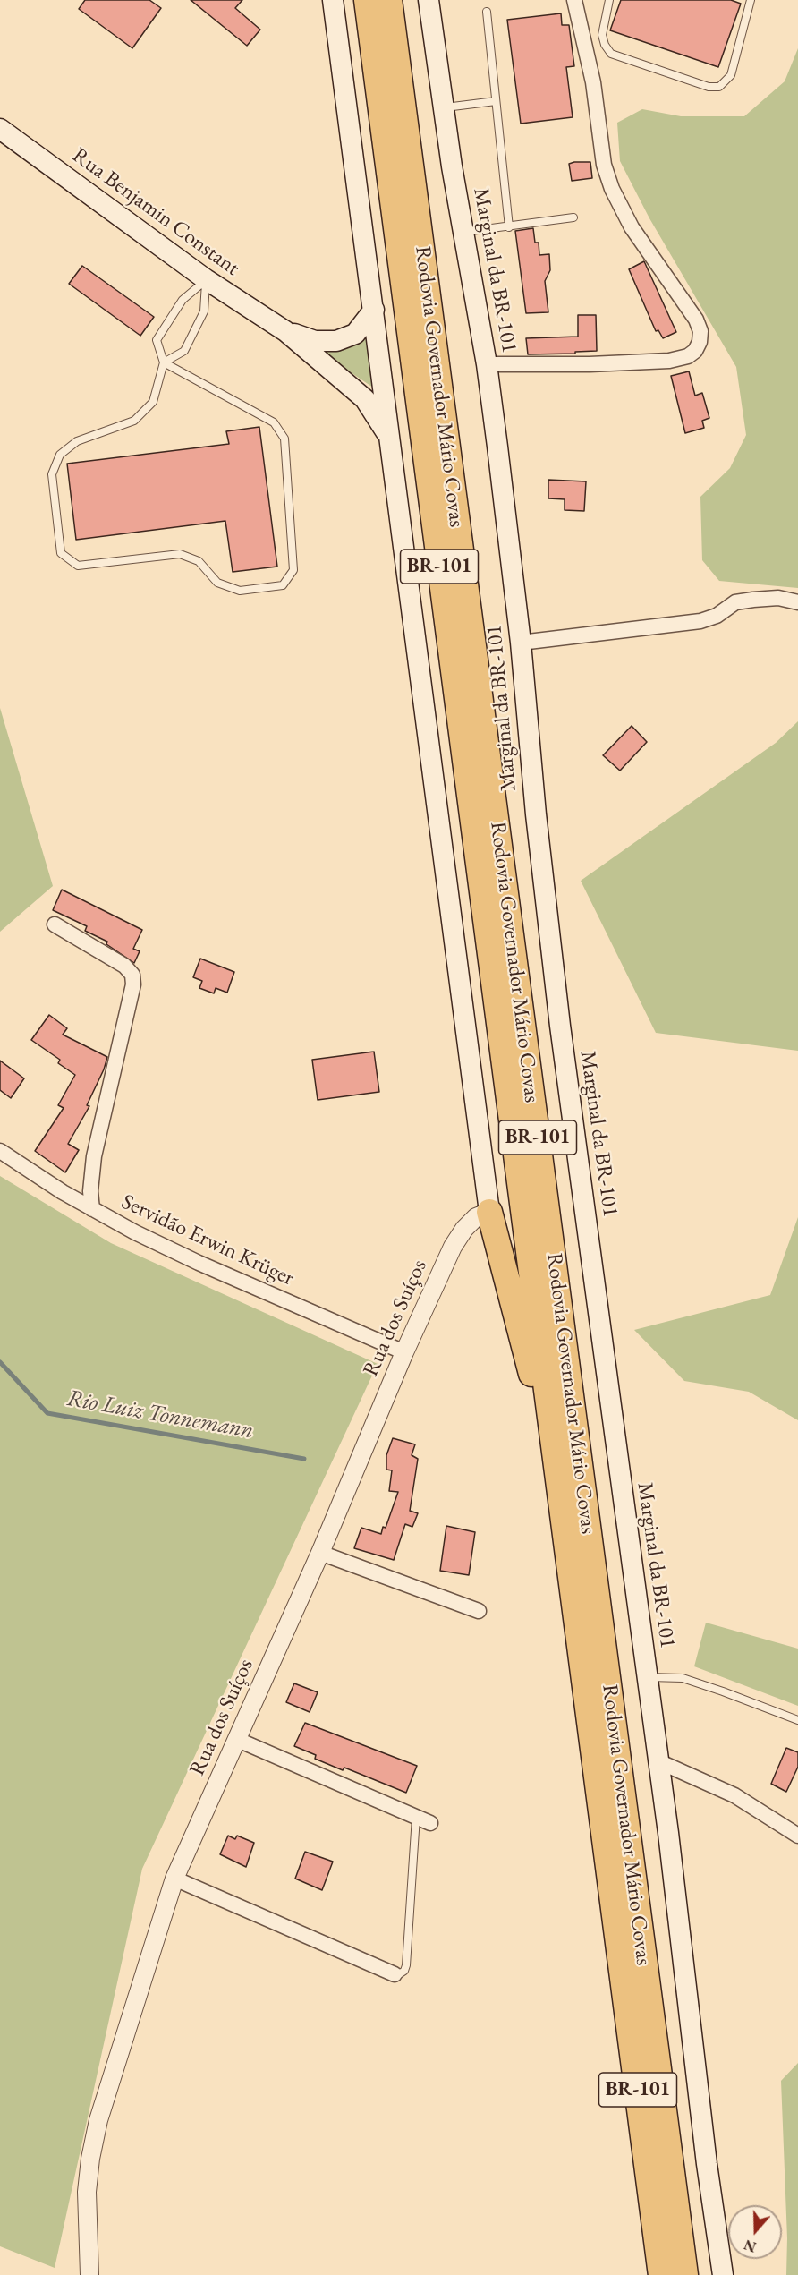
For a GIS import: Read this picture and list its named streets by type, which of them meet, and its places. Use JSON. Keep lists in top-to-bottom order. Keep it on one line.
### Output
{"streets":{"highway":["Rodovia Governador Mário Covas","BR-101"],"main road":["Rua Benjamin Constant","Marginal da BR-101"],"street":["Servidão Erwin Krüger","Rua dos Suíços"]},"crossings":[["Servidão Erwin Krüger","Rua dos Suíços"]],"water":["Rio Luiz Tonnemann"],"north":"bottom"}
